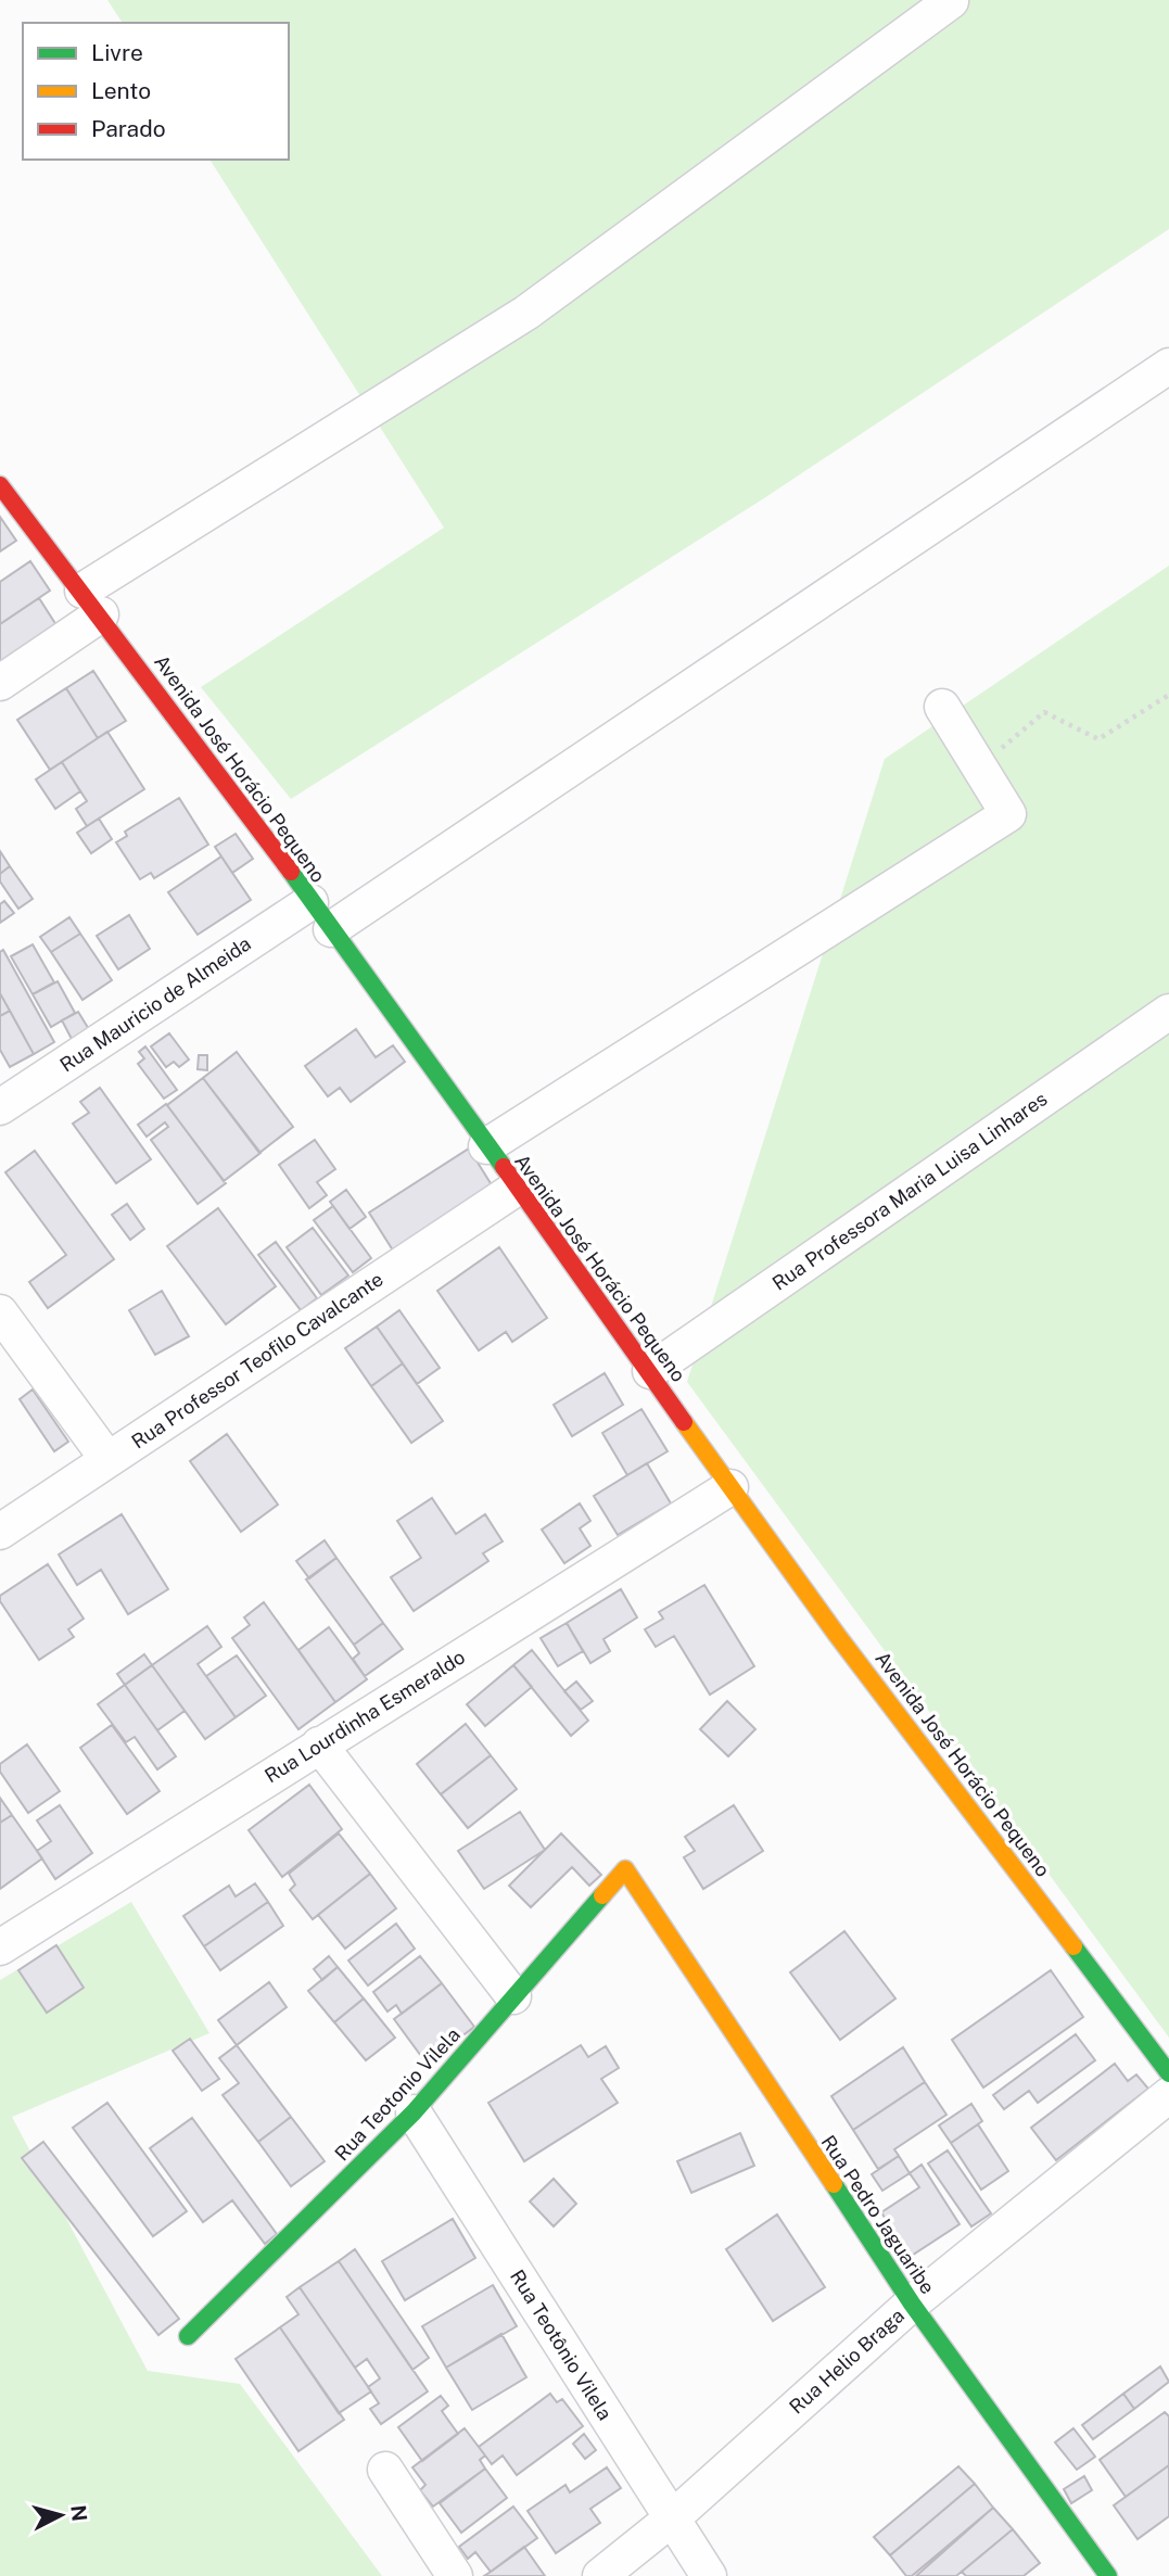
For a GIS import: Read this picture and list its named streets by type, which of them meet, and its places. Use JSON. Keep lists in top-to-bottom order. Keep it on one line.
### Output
{"streets":{"street":["Avenida José Horácio Pequeno","Rua Mauricio de Almeida","Rua Professora Maria Luisa Linhares","Rua Professor Teofilo Cavalcante","Rua Lourdinha Esmeraldo","Rua Teotonio Vilela","Rua Pedro Jaguaribe","Rua Teotônio Vilela","Rua Helio Braga"]},"crossings":[["Avenida José Horácio Pequeno","Rua Mauricio de Almeida"],["Avenida José Horácio Pequeno","Rua Professora Maria Luisa Linhares"],["Avenida José Horácio Pequeno","Rua Professor Teofilo Cavalcante"],["Avenida José Horácio Pequeno","Rua Lourdinha Esmeraldo"],["Rua Teotonio Vilela","Rua Pedro Jaguaribe"],["Rua Teotonio Vilela","Rua Teotônio Vilela"],["Rua Pedro Jaguaribe","Rua Helio Braga"],["Rua Teotônio Vilela","Rua Helio Braga"]],"legend":["Livre","Lento","Parado"],"north":"right"}
